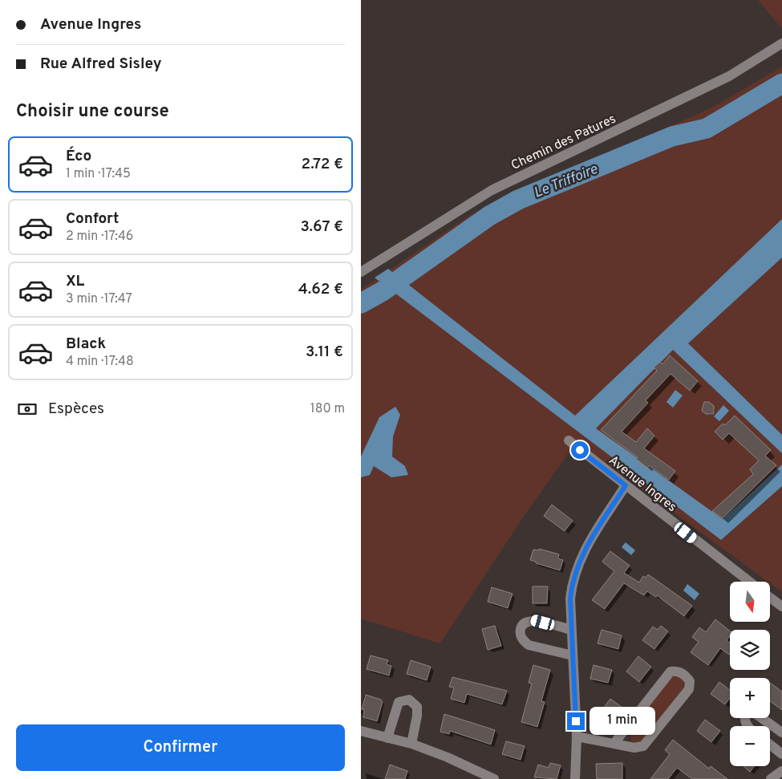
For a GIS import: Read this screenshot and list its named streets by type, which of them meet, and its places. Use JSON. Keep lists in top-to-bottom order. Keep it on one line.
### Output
{"streets":{"street":["Chemin des Patures","Avenue Ingres"]},"water":["Le Triffoire"],"north":"bottom","page":{"banner":["Avenue Ingres","Rue Alfred Sisley"],"heading":"Choisir une course","list":[{"name":"Éco","note":"1 min · 17:45","value":"2.72 €"},{"name":"Confort","note":"2 min · 17:46","value":"3.67 €"},{"name":"XL","note":"3 min · 17:47","value":"4.62 €"},{"name":"Black","note":"4 min · 17:48","value":"3.11 €"}],"pay":["Espèces","180 m"],"map_buttons":["+","−"],"bubble":"1 min","buttons":"Confirmer"}}
